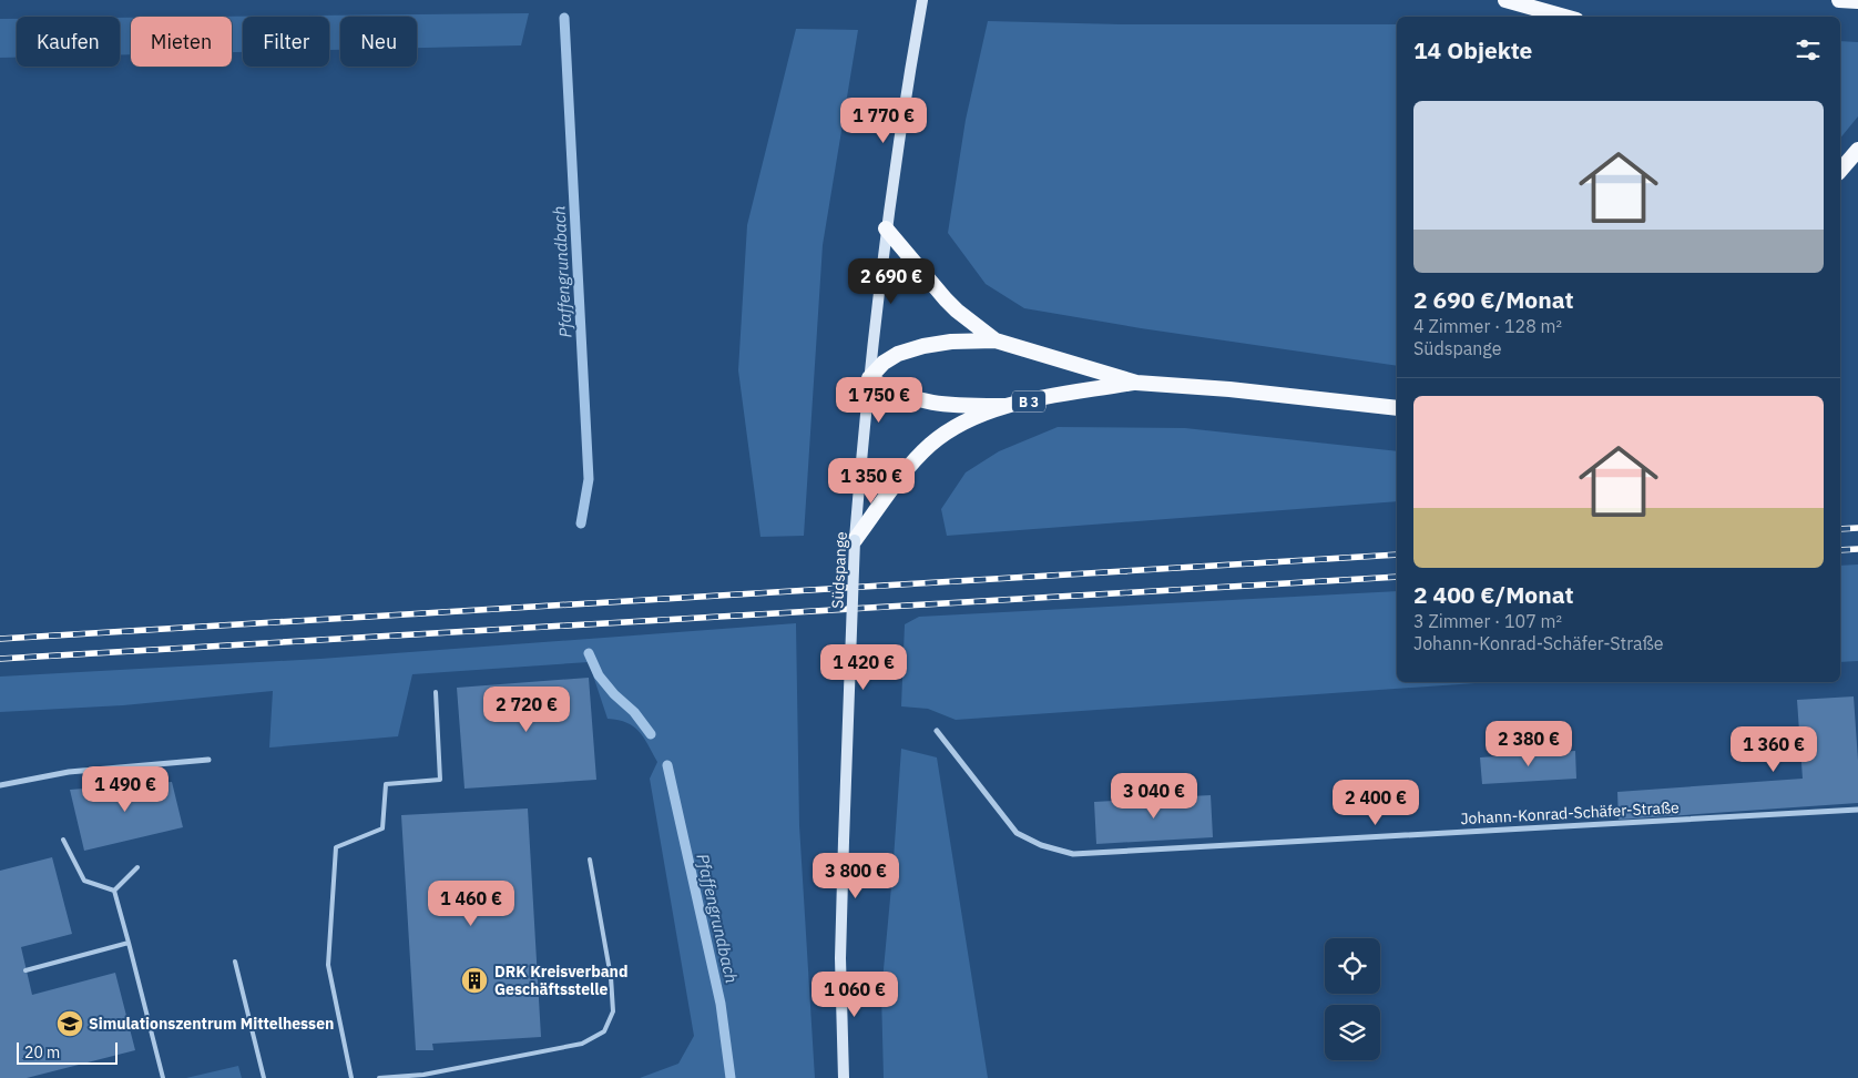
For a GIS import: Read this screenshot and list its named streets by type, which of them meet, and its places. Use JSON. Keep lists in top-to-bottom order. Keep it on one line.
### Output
{"streets":{"highway":["B 3"],"main road":["Südspange"],"street":["Johann-Konrad-Schäfer-Straße"]},"crossings":[["B 3","Südspange"]],"water":["Pfaffengrundbach"],"places":{"building":["DRK Kreisverband Geschäftsstelle"],"school or university":["Simulationszentrum Mittelhessen"]},"scale_bar":"20 m","page":{"chip":["Kaufen","Mieten","Filter","Neu"],"heading":"14 Objekte","list":[{"name":"2 690 €/Monat","note":"4 Zimmer · 128 m² · Südspange"},{"name":"2 400 €/Monat","note":"3 Zimmer · 107 m² · Johann-Konrad-Schäfer-Straße"}],"price":["1 770 €","2 690 €","1 750 €","1 350 €","1 420 €","2 720 €","2 380 €","1 360 €","1 490 €","3 040 €","2 400 €","3 800 €","1 460 €","1 060 €"],"scale":"20 m"}}
